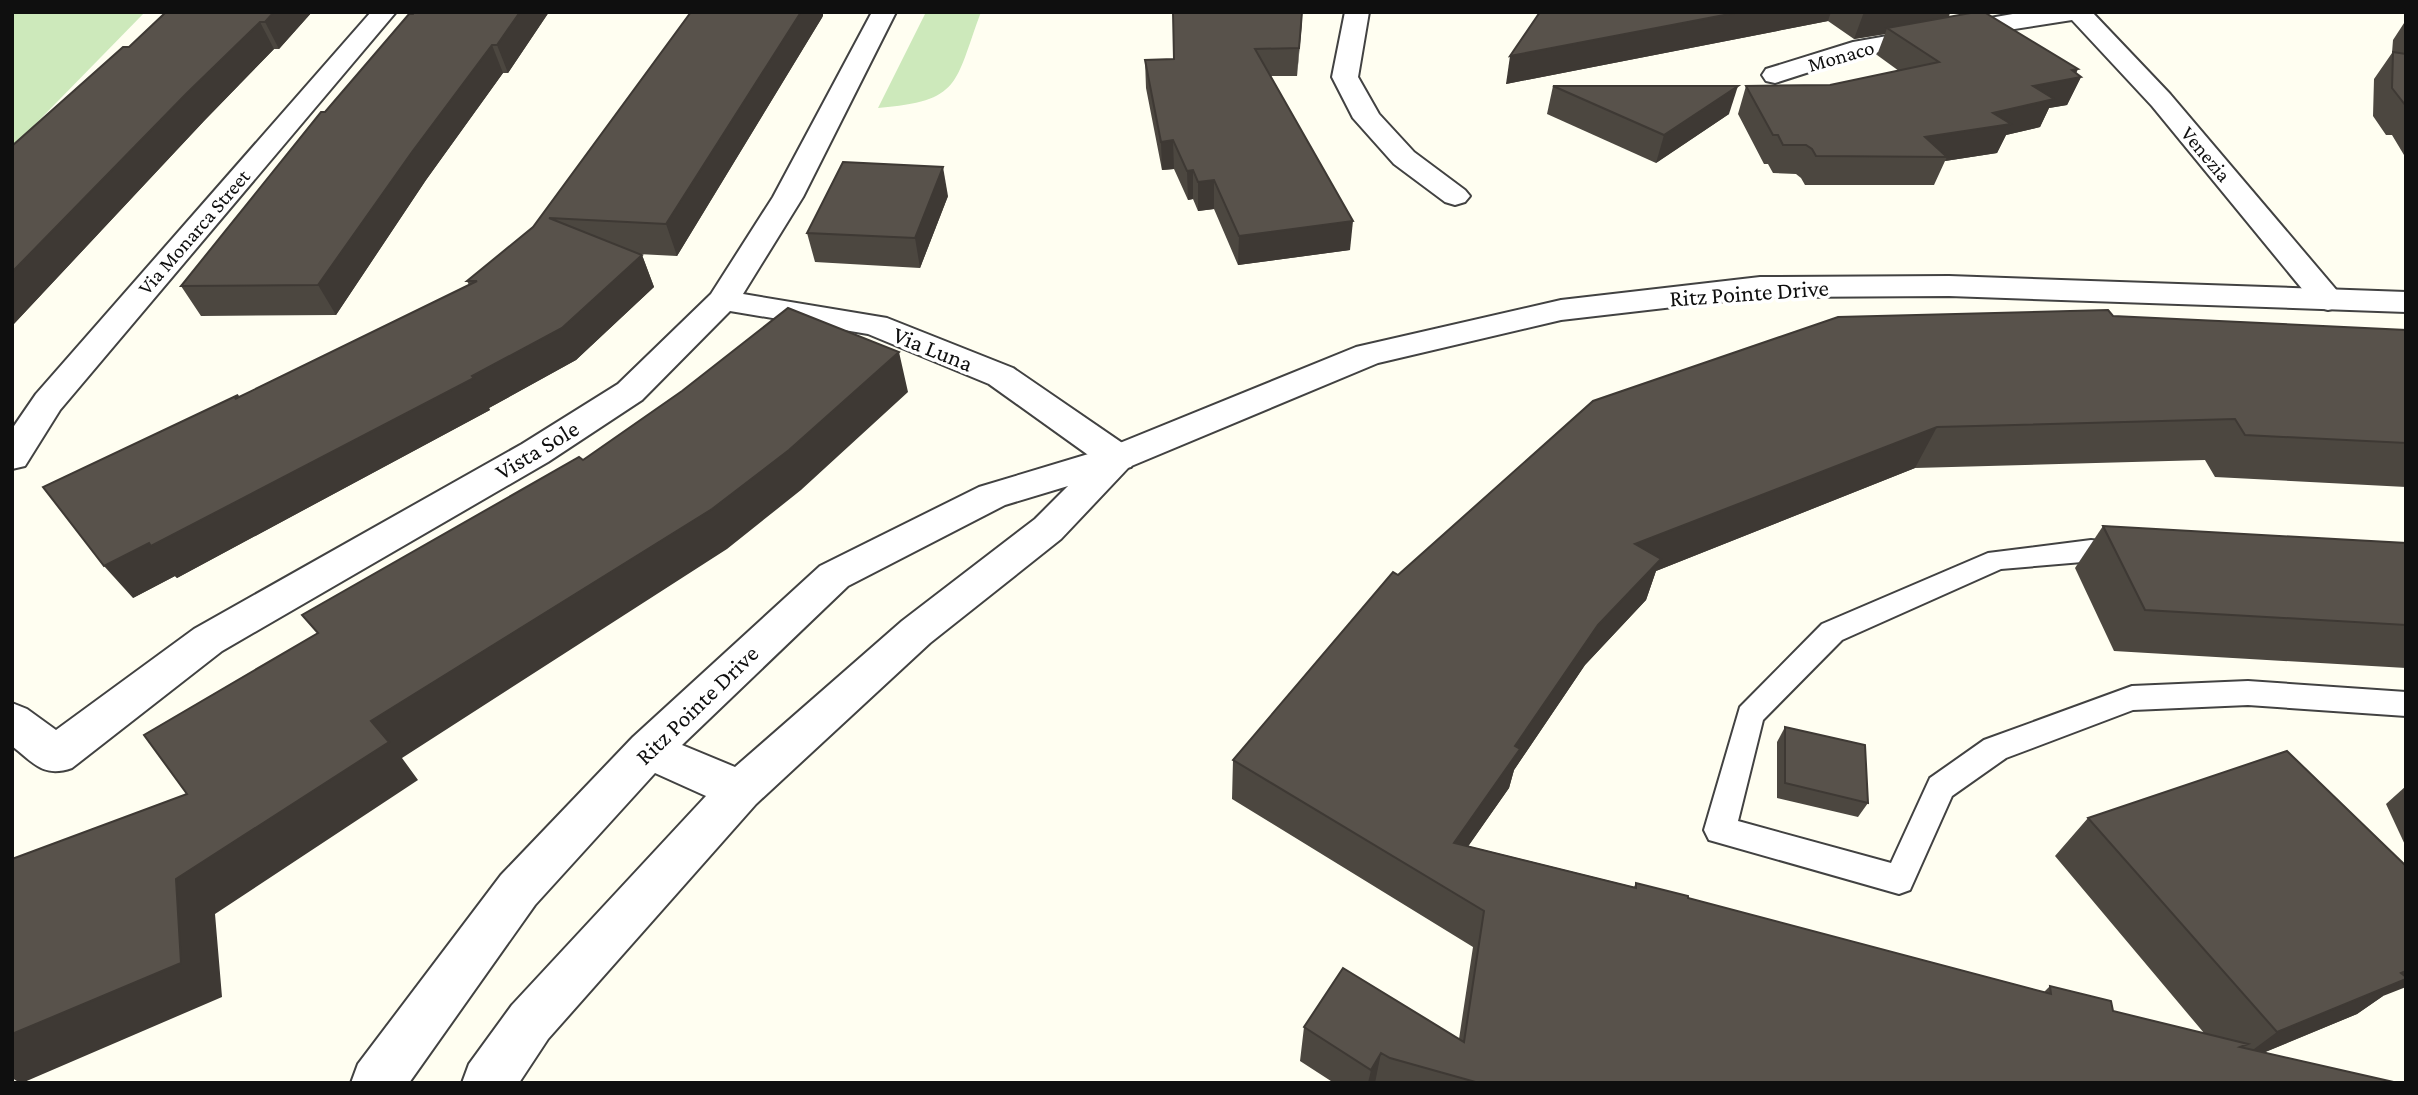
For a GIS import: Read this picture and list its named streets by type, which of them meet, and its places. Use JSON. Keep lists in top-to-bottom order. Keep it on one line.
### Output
{"streets":{"street":["Monaco","Venezia","Via Monarca Street","Ritz Pointe Drive","Via Luna","Vista Sole"]},"crossings":[["Monaco","Venezia"],["Venezia","Ritz Pointe Drive"],["Ritz Pointe Drive","Via Luna"],["Via Luna","Vista Sole"]]}
